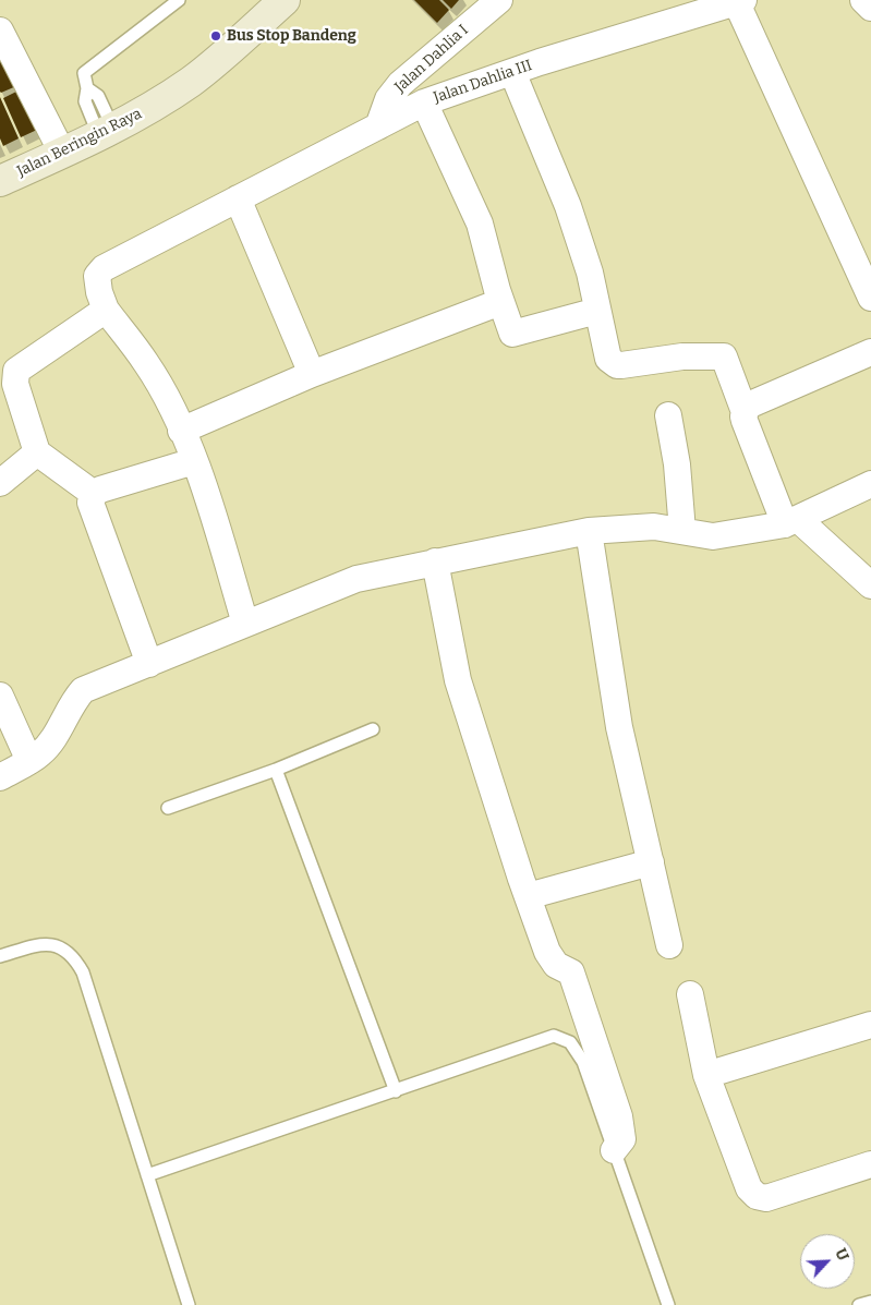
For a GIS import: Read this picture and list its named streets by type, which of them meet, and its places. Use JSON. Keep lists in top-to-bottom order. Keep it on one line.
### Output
{"streets":{"street":["Jalan Dahlia I","Jalan Dahlia III","Jalan Beringin Raya"]},"crossings":[["Jalan Dahlia I","Jalan Dahlia III"]],"places":["Bus Stop Bandeng"],"north":"top right"}
